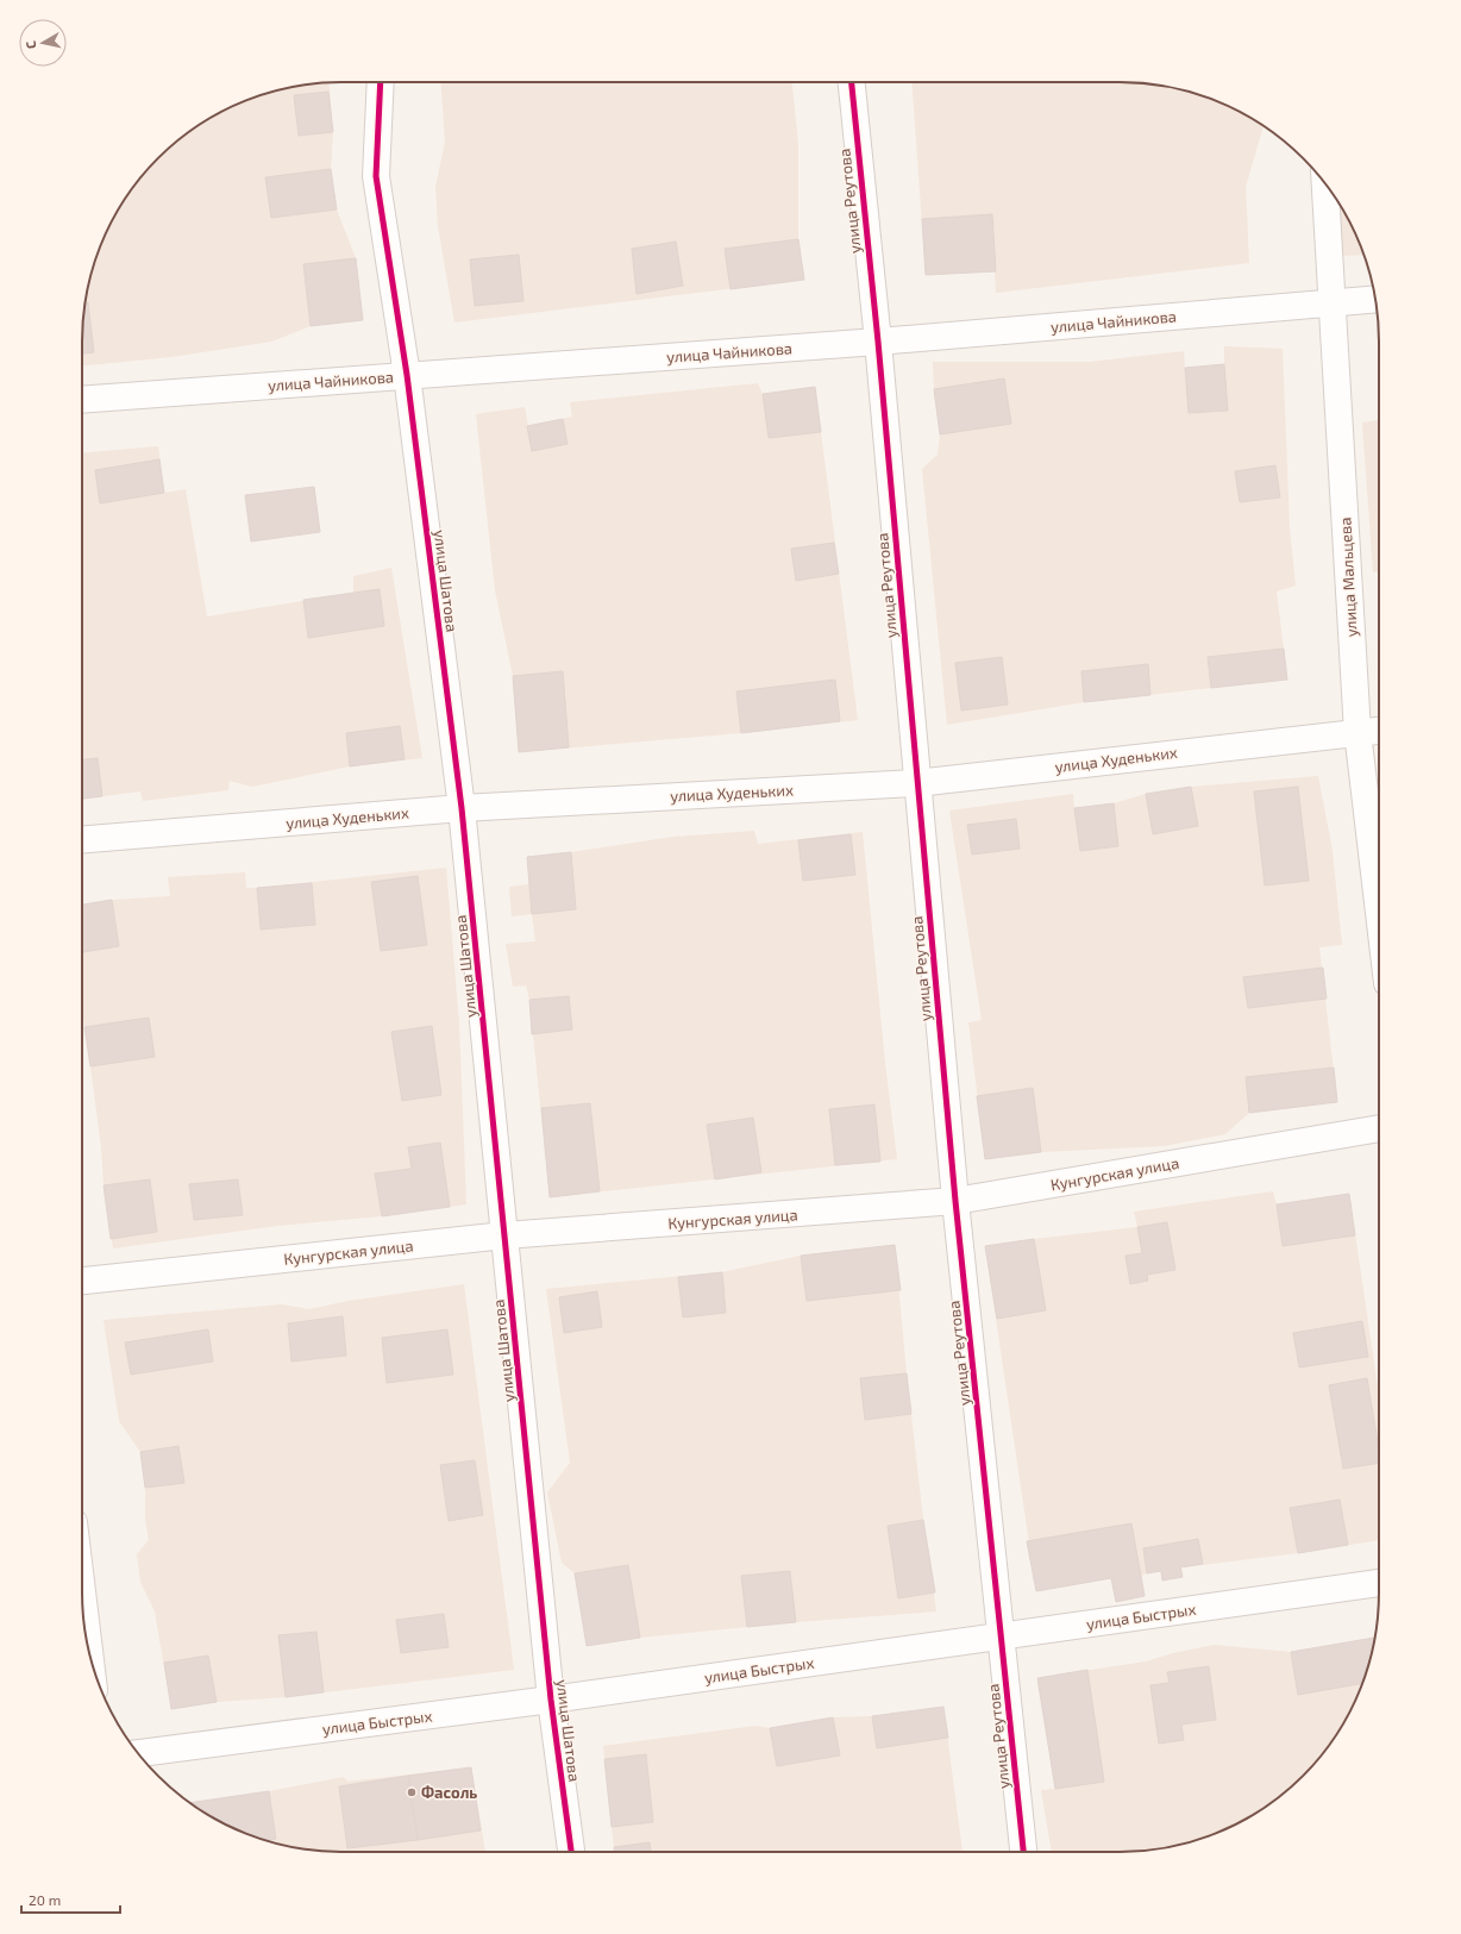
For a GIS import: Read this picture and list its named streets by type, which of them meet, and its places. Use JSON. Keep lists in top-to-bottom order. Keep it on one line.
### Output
{"streets":{"street":["улица Реутова","улица Чайникова","улица Мальцева","улица Шатова","улица Худеньких","Кунгурская улица","улица Быстрых"]},"crossings":[["улица Реутова","улица Чайникова"],["улица Реутова","улица Худеньких"],["улица Реутова","Кунгурская улица"],["улица Реутова","улица Быстрых"],["улица Чайникова","улица Мальцева"],["улица Чайникова","улица Шатова"],["улица Мальцева","улица Худеньких"],["улица Шатова","улица Худеньких"],["улица Шатова","Кунгурская улица"],["улица Шатова","улица Быстрых"]],"places":["Фасоль"],"scale_bar":"20 m","north":"left"}
